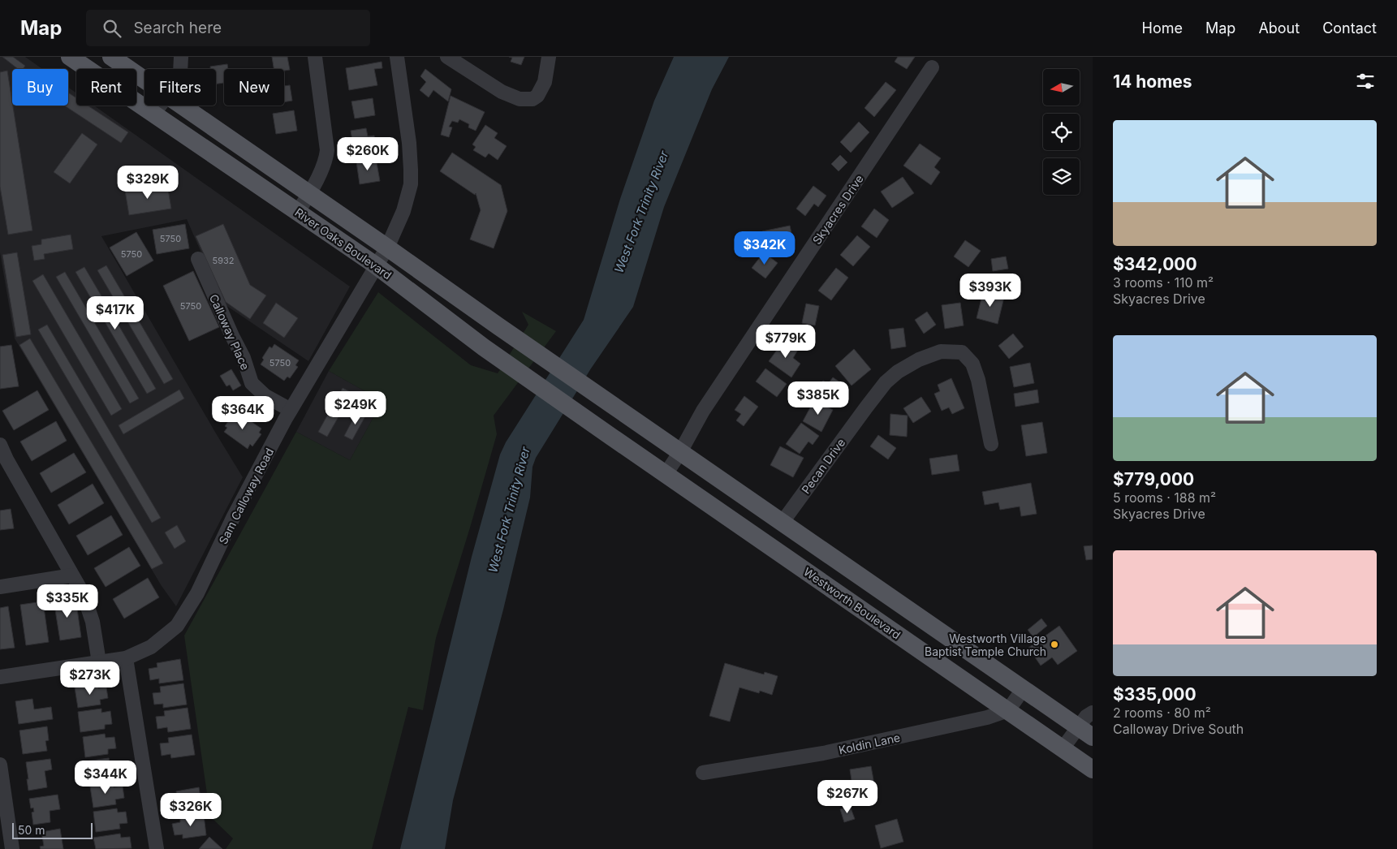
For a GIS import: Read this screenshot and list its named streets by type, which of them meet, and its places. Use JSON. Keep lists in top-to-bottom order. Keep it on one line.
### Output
{"streets":{"main road":["River Oaks Boulevard","Westworth Boulevard"],"street":["Skyacres Drive","Calloway Place","Pecan Drive","Sam Calloway Road","Koldin Lane"]},"crossings":[["Skyacres Drive","River Oaks Boulevard"],["Skyacres Drive","Westworth Boulevard"],["River Oaks Boulevard","Sam Calloway Road"],["River Oaks Boulevard","Westworth Boulevard"],["Calloway Place","Sam Calloway Road"],["Westworth Boulevard","Koldin Lane"]],"water":["West Fork Trinity River"],"places":["Westworth Village Baptist Temple Church"],"house_numbers":["5750","5750","5932","5750","5750"],"scale_bar":"50 m","north":"left","page":{"header":"Map","search":"Search here","nav":["Home","Map","About","Contact"],"heading":"14 homes","chip":["Buy","Rent","Filters","New"],"list":[{"name":"$342,000","note":"3 rooms · 110 m² · Skyacres Drive"},{"name":"$779,000","note":"5 rooms · 188 m² · Skyacres Drive"},{"name":"$335,000","note":"2 rooms · 80 m² · Calloway Drive South"}],"price":["$260K","$329K","$342K","$393K","$417K","$779K","$385K","$249K","$364K","$335K","$273K","$344K","$267K","$326K"],"scale":"50 m"}}
